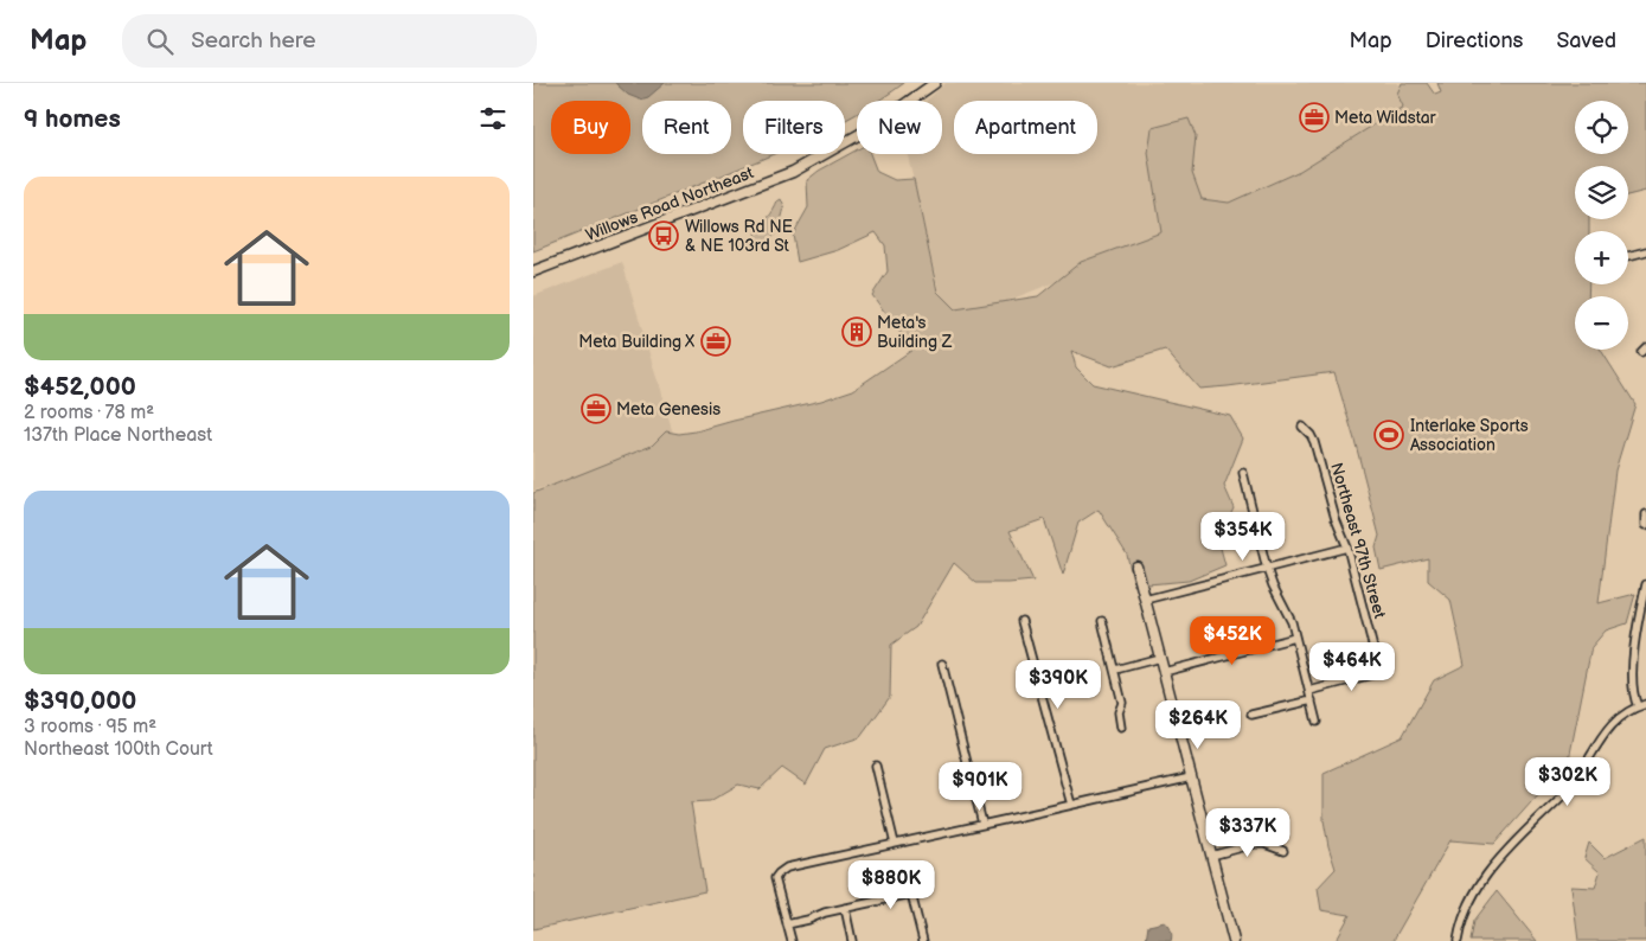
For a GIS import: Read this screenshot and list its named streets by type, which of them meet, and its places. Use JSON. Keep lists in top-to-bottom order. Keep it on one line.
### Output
{"streets":{"main road":["Willows Road Northeast"],"street":["Northeast 97th Street"]},"places":{"office":["Meta Wildstar","Meta Building X","Meta Genesis"],"bus stop":["Willows Rd NE & NE 103rd St"],"building":["Meta's Building Z"],"sports":["Interlake Sports Association"]},"page":{"header":"Map","search":"Search here","nav":["Map","Directions","Saved"],"heading":"9 homes","map_buttons":["+","−"],"chip":["Buy","Rent","Filters","New","Apartment"],"list":[{"name":"$452,000","note":"2 rooms · 78 m² · 137th Place Northeast"},{"name":"$390,000","note":"3 rooms · 95 m² · Northeast 100th Court"}],"price":["$354K","$452K","$464K","$390K","$264K","$302K","$901K","$337K","$880K"]}}
